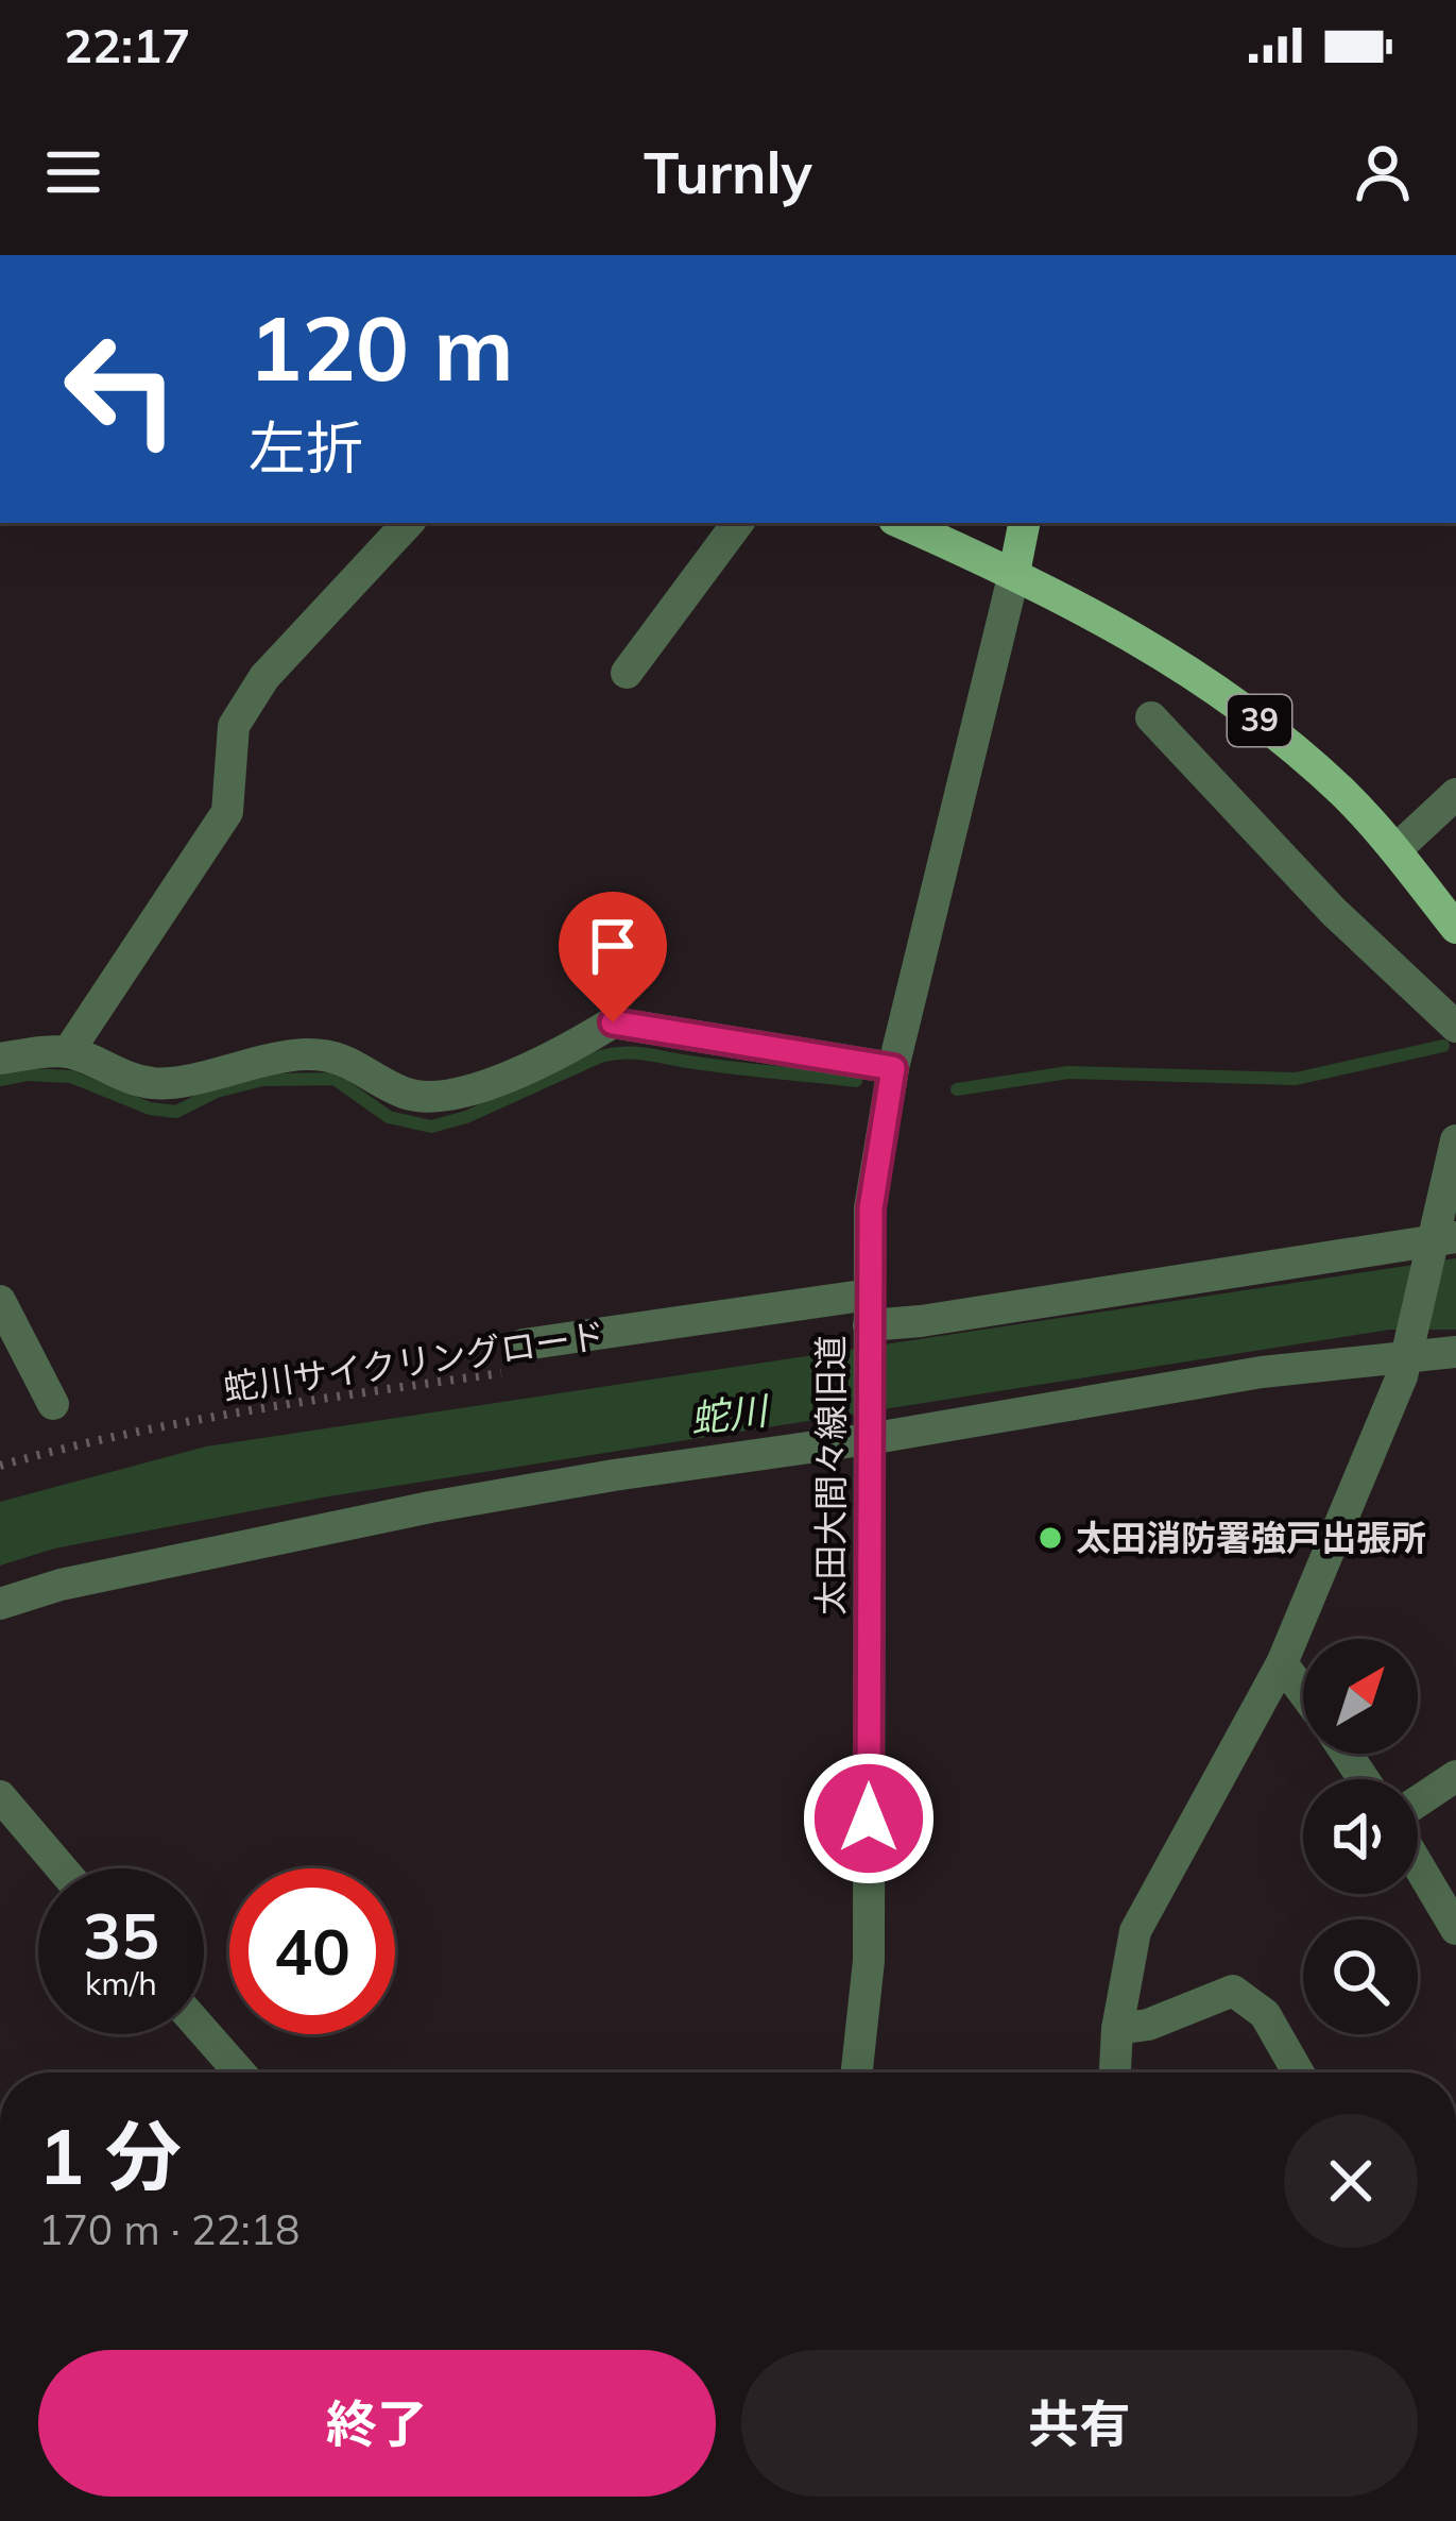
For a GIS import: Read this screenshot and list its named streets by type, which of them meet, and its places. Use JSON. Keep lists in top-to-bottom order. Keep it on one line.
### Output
{"streets":{"main road":["39"],"street":["太田大間々線旧道"],"path":["蛇川サイクリングロード"]},"crossings":[["39","太田大間々線旧道"]],"water":["蛇川"],"places":["太田消防署強戸出張所"],"north":"top right","page":{"status":"22:17","header":"Turnly","turn":["120 m","左折"],"speed":"35 km/h","limit":"40","heading":["1 分","170 m · 22:18"],"buttons":["終了","共有"]}}
